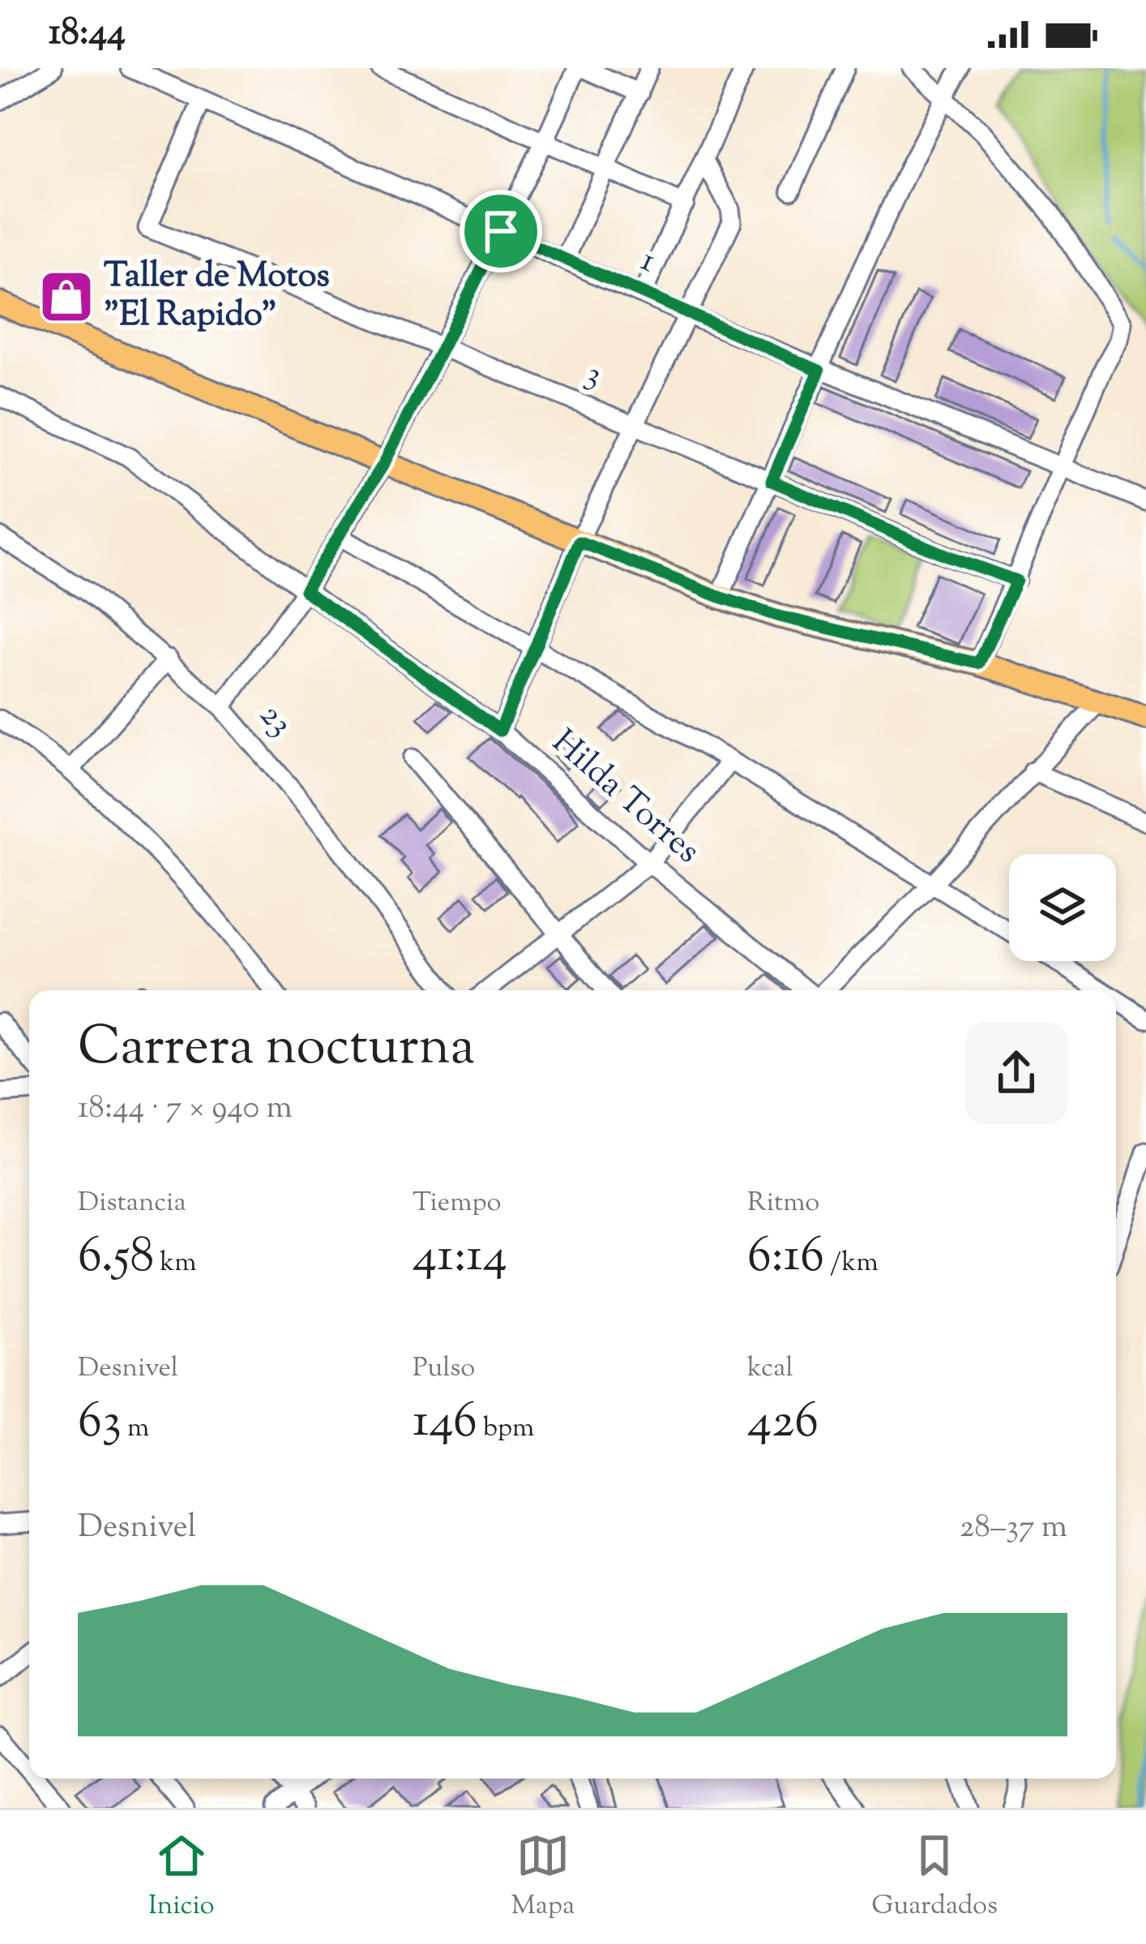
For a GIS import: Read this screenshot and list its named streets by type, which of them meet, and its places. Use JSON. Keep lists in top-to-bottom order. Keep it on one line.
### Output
{"streets":{"street":["1","3","23","Hilda Torres"]},"crossings":[["1","3"]],"places":{"shop":["Taller de Motos \"El Rapido\""]},"page":{"status":"18:44","heading":["Carrera nocturna","18:44 · 7 × 940 m"],"stats":[["Distancia","6.58 km"],["Tiempo","41:14"],["Ritmo","6:16 /km"],["Desnivel","63 m"],["Pulso","146 bpm"],["kcal","426"]],"chart":["Desnivel","28–37 m"],"tabs":["Inicio","Mapa","Guardados"]}}
